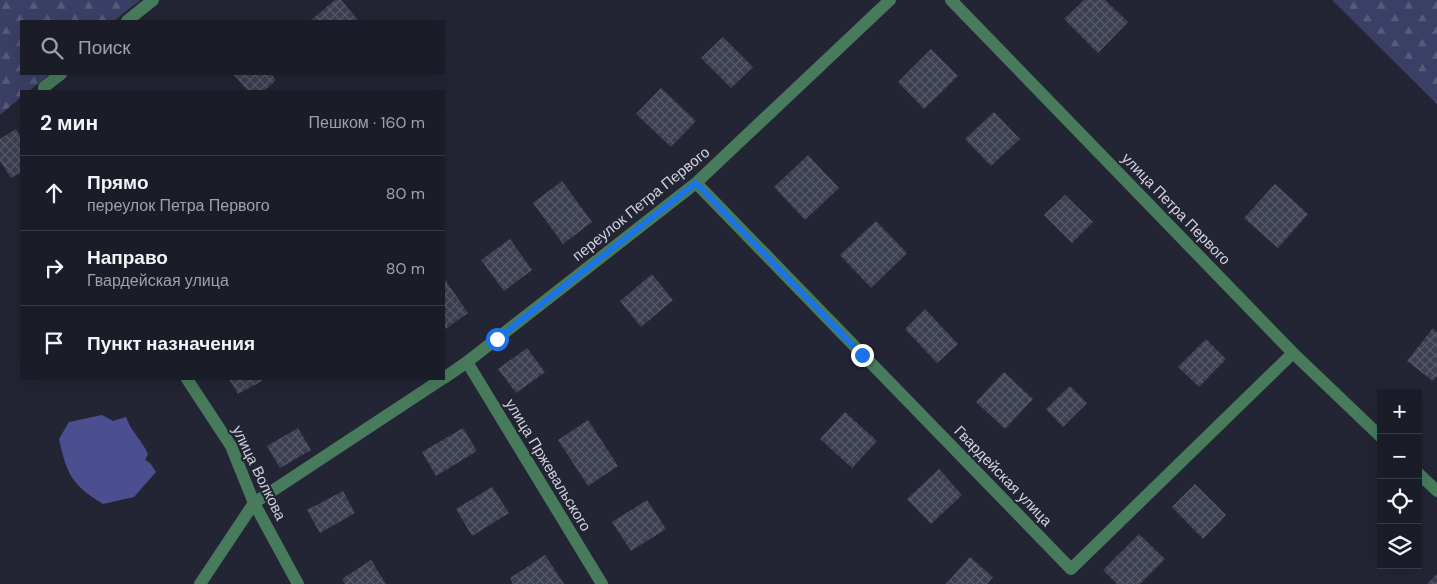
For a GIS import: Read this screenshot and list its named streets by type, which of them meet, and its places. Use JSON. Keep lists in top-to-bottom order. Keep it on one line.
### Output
{"streets":{"street":["переулок Петра Первого","улица Петра Первого","улица Пржевальского","улица Волкова","Гвардейская улица"]},"crossings":[["переулок Петра Первого","улица Пржевальского"],["переулок Петра Первого","улица Волкова"],["переулок Петра Первого","Гвардейская улица"],["улица Петра Первого","Гвардейская улица"]],"page":{"search":"Поиск","heading":["2 мин","Пешком · 160 m"],"list":[["Прямо","переулок Петра Первого","80 m"],["Направо","Гвардейская улица","80 m"],"Пункт назначения"],"map_buttons":["+","−"]}}
